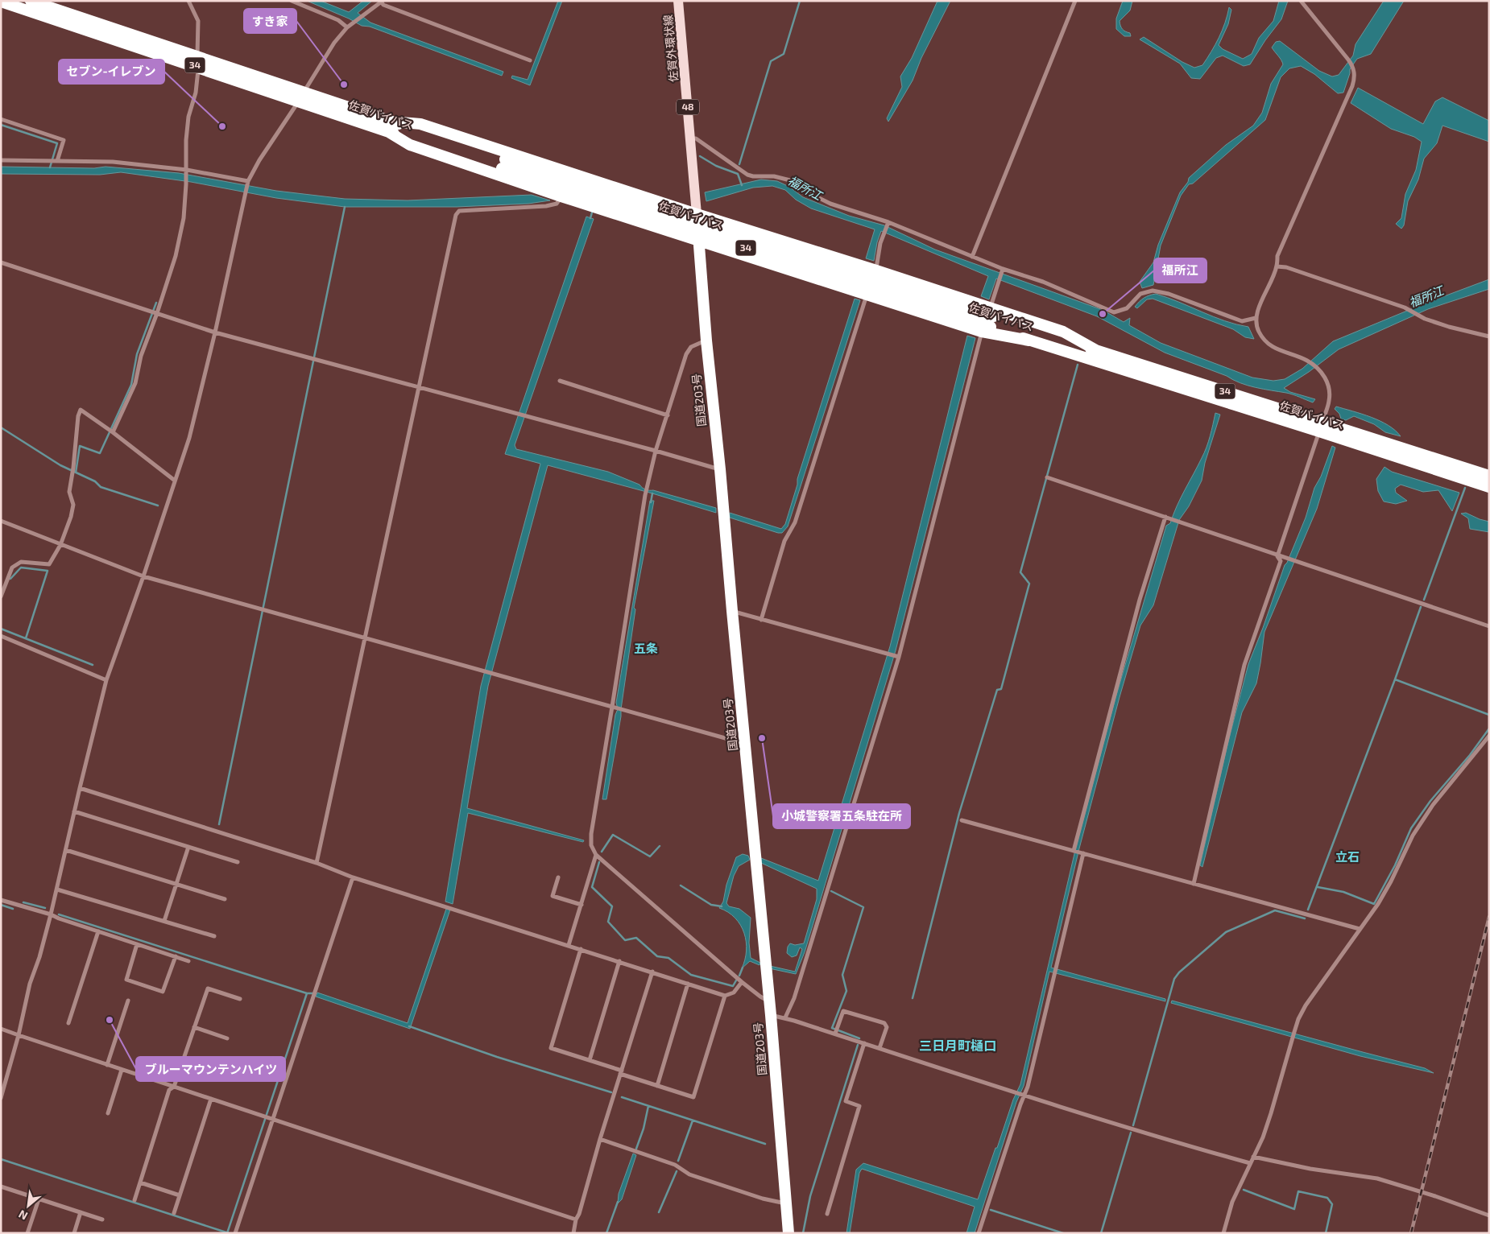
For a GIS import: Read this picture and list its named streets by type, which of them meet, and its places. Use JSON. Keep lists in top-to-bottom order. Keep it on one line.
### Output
{"streets":{"highway":["34","佐賀バイパス","国道203号"],"main road":["佐賀外環状線","48"]},"crossings":[["佐賀外環状線","34"],["佐賀外環状線","国道203号"],["34","佐賀バイパス"],["34","国道203号"]],"districts":["五条","立石","三日月町樋口"],"water":["福所江"],"places":["すき家","セブン-イレブン","福所江","小城警察署五条駐在所","ブルーマウンテンハイツ"],"north":"bottom left"}
